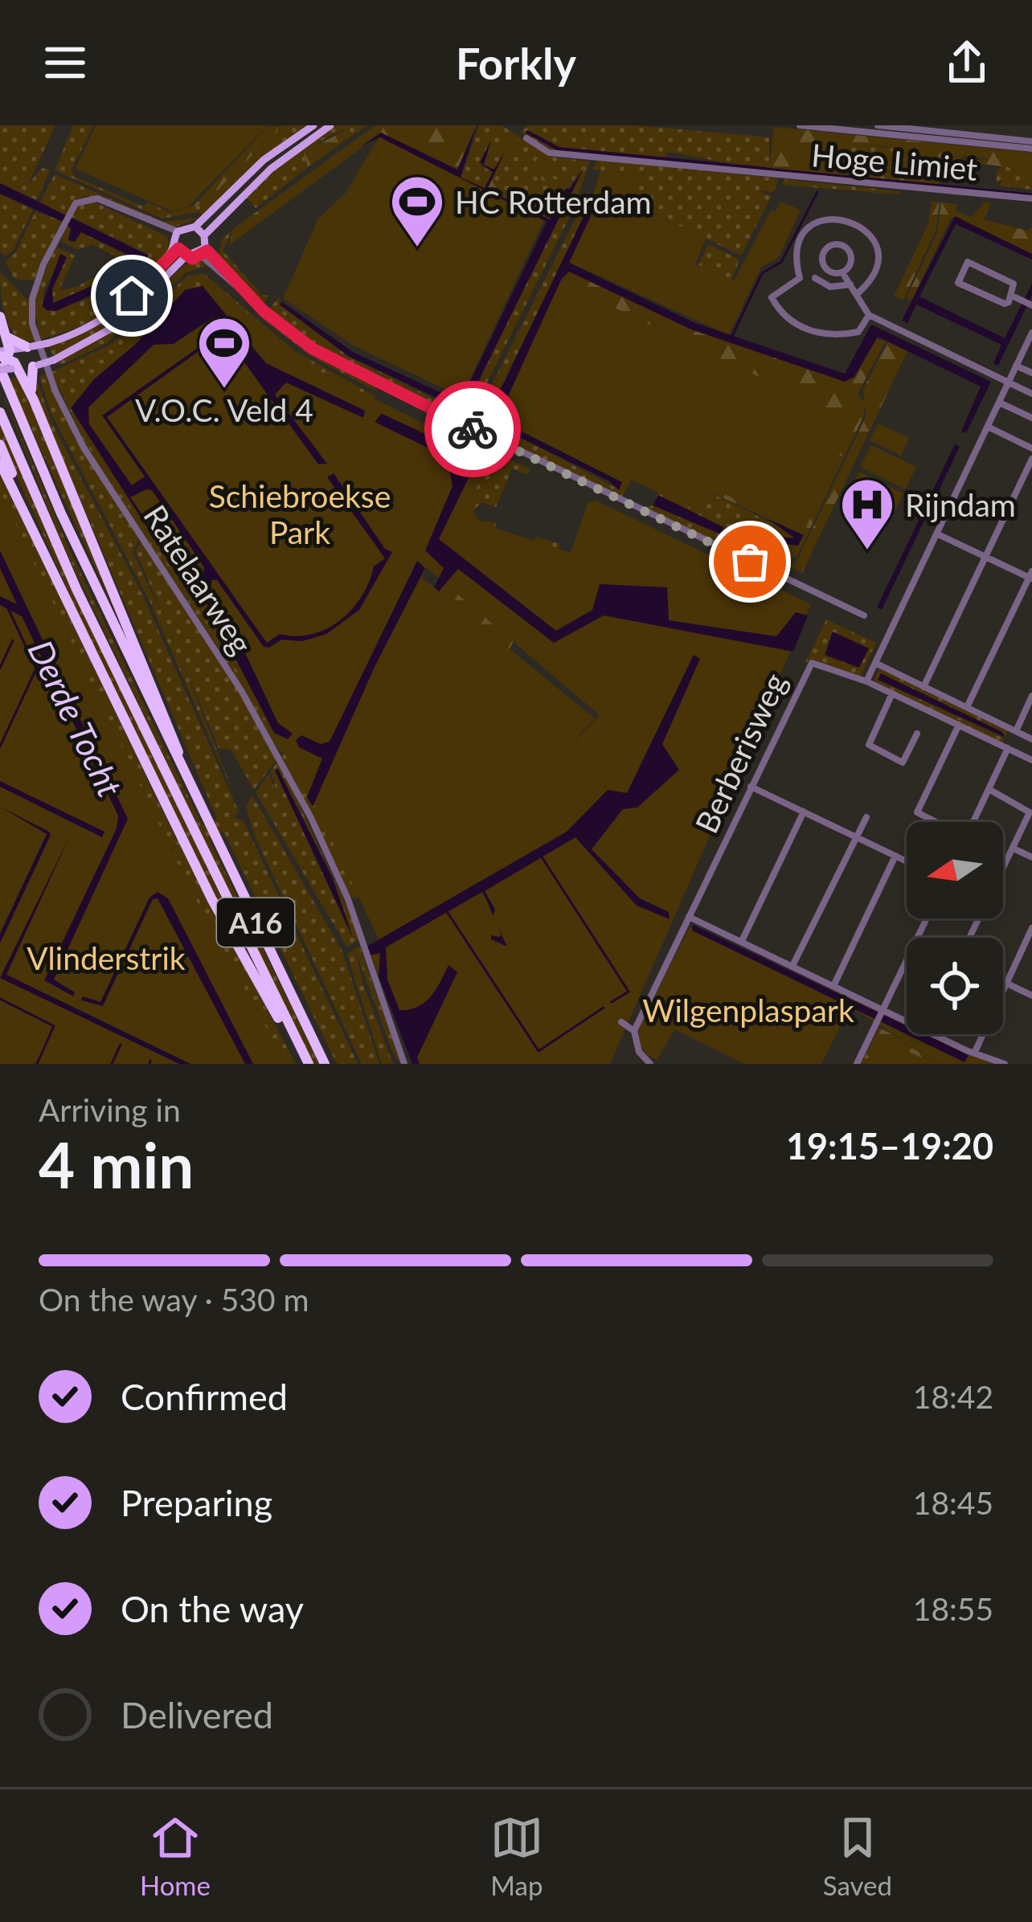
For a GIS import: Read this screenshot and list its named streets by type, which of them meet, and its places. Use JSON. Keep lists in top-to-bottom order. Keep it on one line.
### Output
{"streets":{"highway":["A16"],"street":["Hoge Limiet","Ratelaarweg","Berberisweg"]},"water":["Derde Tocht"],"parks":["Schiebroekse Park","Vlinderstrik","Wilgenplaspark"],"places":{"sports":["HC Rotterdam","V.O.C. Veld 4"],"hospital":["Rijndam"]},"north":"left","page":{"header":"Forkly","heading":["4 min","Arriving in","19:15–19:20"],"bar":"On the way · 530 m","list":[["Confirmed","18:42"],["Preparing","18:45"],["On the way","18:55"],"Delivered"],"tabs":["Home","Map","Saved"]}}
